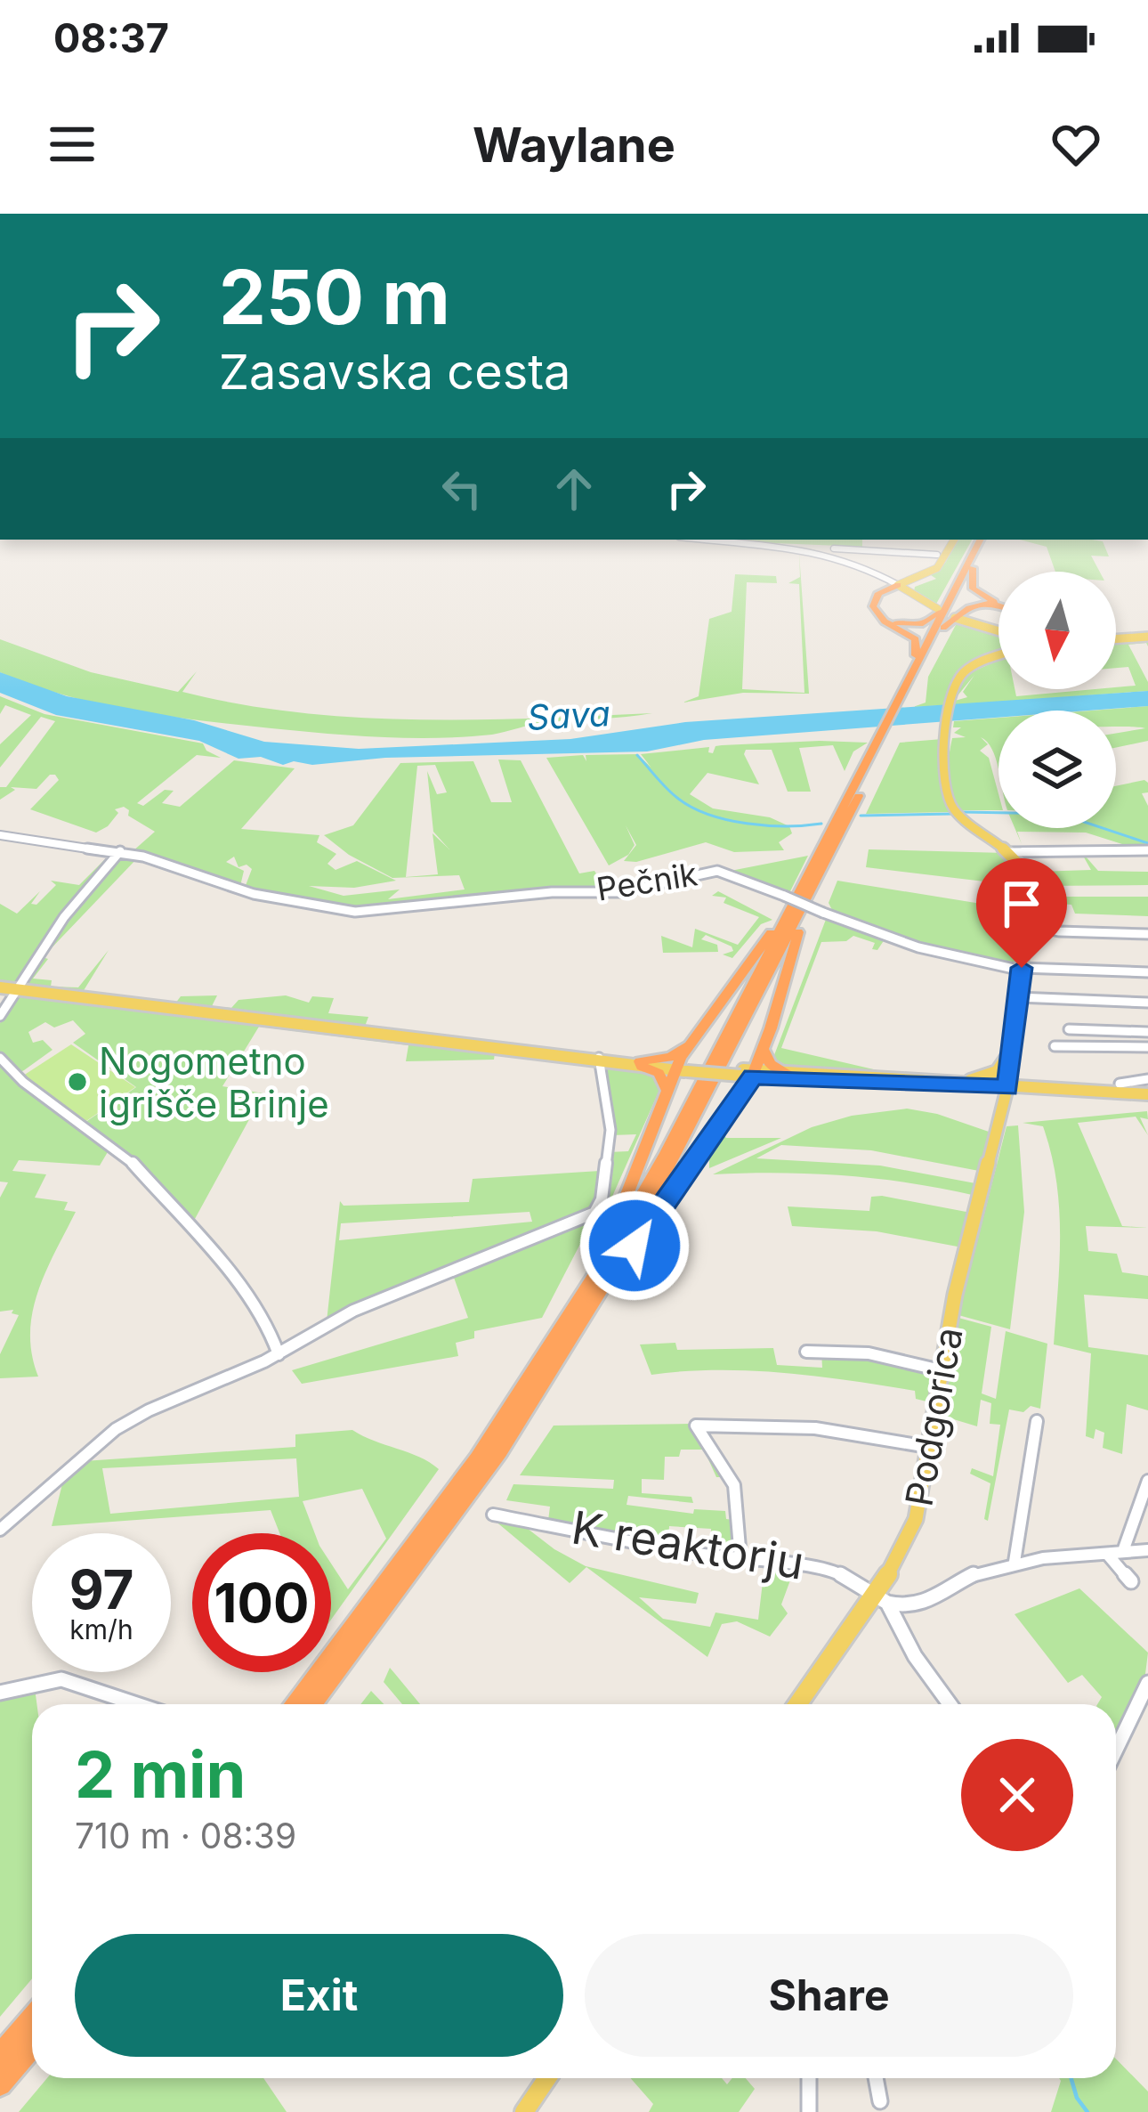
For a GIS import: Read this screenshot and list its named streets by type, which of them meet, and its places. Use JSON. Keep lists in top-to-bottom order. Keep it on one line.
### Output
{"streets":{"main road":["Podgorica"],"street":["Pečnik","K reaktorju"]},"crossings":[["Pečnik","Podgorica"],["Podgorica","K reaktorju"]],"water":["Sava"],"places":["Nogometno igrišče Brinje"],"north":"bottom","page":{"status":"08:37","header":"Waylane","turn":["250 m","Zasavska cesta"],"speed":"97 km/h","limit":"100","heading":["2 min","710 m · 08:39"],"buttons":["Exit","Share"]}}
